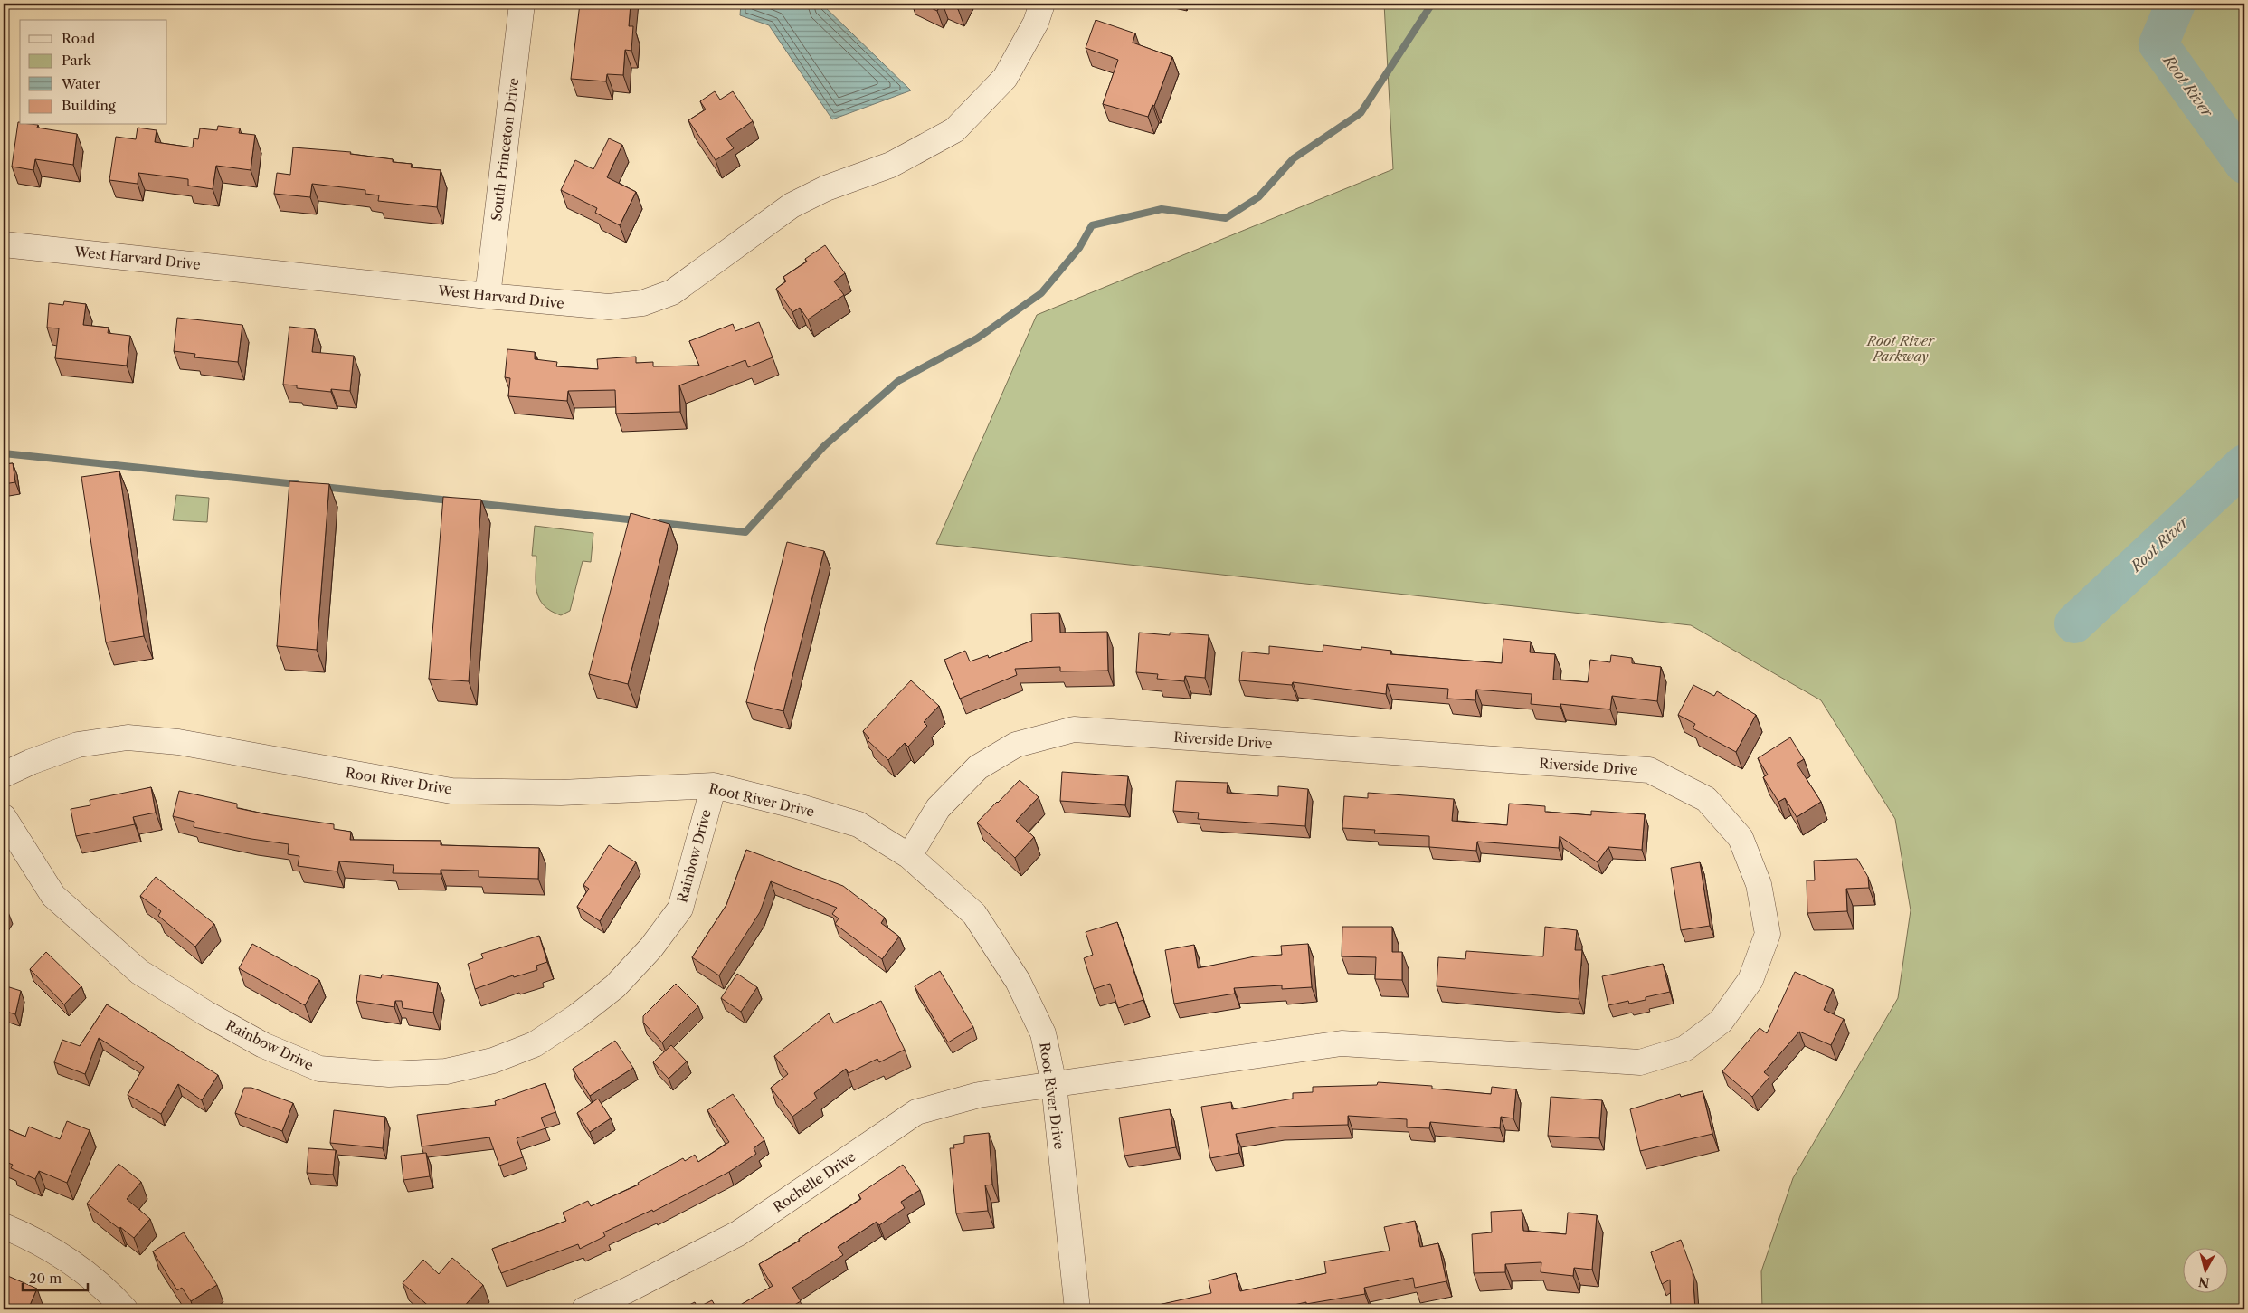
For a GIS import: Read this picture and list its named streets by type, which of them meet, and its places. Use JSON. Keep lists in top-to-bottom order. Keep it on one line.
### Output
{"streets":{"street":["South Princeton Drive","West Harvard Drive","Riverside Drive","Root River Drive","Rainbow Drive","Rochelle Drive"]},"crossings":[["South Princeton Drive","West Harvard Drive"],["Riverside Drive","Root River Drive"],["Riverside Drive","Rochelle Drive"],["Root River Drive","Rainbow Drive"],["Root River Drive","Rochelle Drive"]],"water":["Root River"],"parks":["Root River Parkway"],"legend":["Road","Park","Water","Building"],"scale_bar":"20 m","north":"bottom"}
